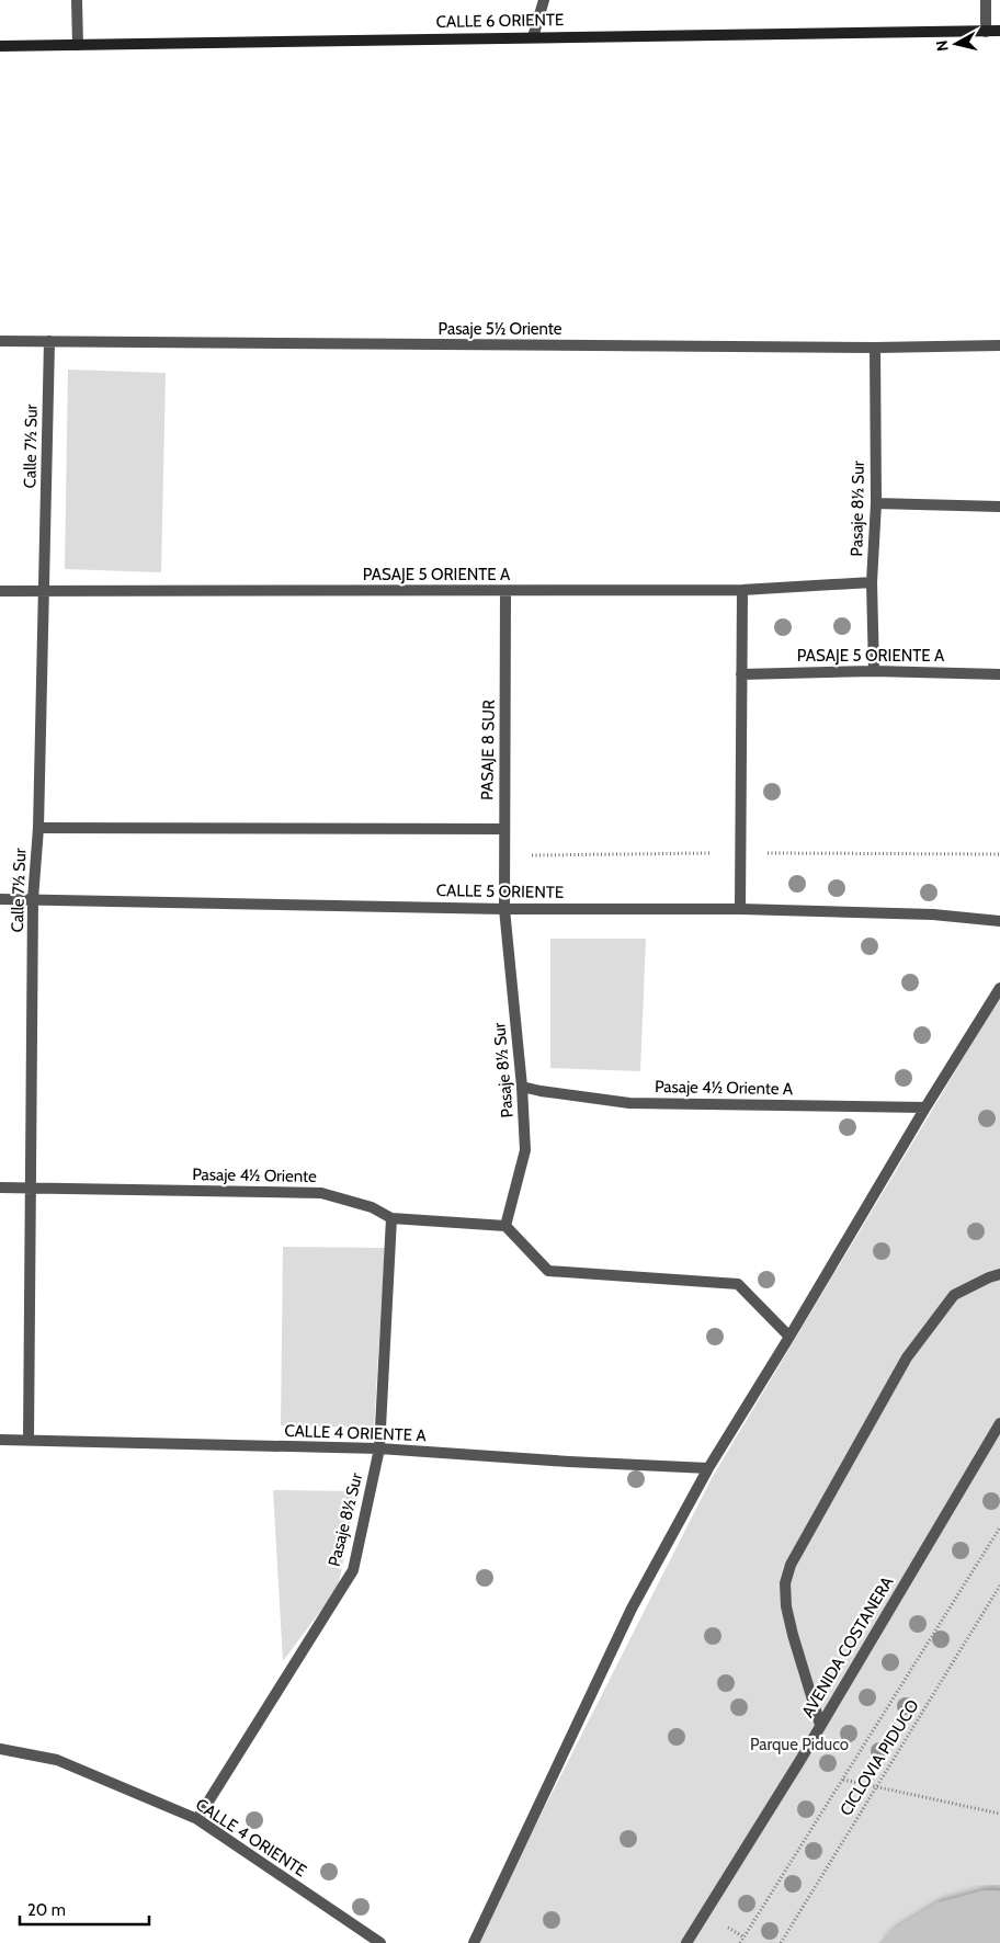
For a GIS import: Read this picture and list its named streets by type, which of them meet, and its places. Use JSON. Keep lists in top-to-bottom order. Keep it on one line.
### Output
{"streets":{"main road":["CALLE 6 ORIENTE"],"street":["Pasaje 5½ Oriente","Calle 7½ Sur","Pasaje 8½ Sur","PASAJE 5 ORIENTE A","PASAJE 8 SUR","CALLE 5 ORIENTE","Pasaje 4½ Oriente A","Pasaje 4½ Oriente","CALLE 4 ORIENTE A","AVENIDA COSTANERA","CALLE 4 ORIENTE"],"path":["CICLOVIA PIDUCO"]},"crossings":[["Pasaje 5½ Oriente","Calle 7½ Sur"],["Pasaje 5½ Oriente","Pasaje 8½ Sur"],["Calle 7½ Sur","PASAJE 5 ORIENTE A"],["Calle 7½ Sur","CALLE 5 ORIENTE"],["Calle 7½ Sur","Pasaje 4½ Oriente"],["Calle 7½ Sur","CALLE 4 ORIENTE A"],["Pasaje 8½ Sur","PASAJE 5 ORIENTE A"],["Pasaje 8½ Sur","PASAJE 8 SUR"],["Pasaje 8½ Sur","CALLE 5 ORIENTE"],["Pasaje 8½ Sur","Pasaje 4½ Oriente A"],["Pasaje 8½ Sur","Pasaje 4½ Oriente"],["Pasaje 8½ Sur","CALLE 4 ORIENTE A"],["Pasaje 8½ Sur","CALLE 4 ORIENTE"],["PASAJE 5 ORIENTE A","PASAJE 8 SUR"],["PASAJE 8 SUR","CALLE 5 ORIENTE"]],"parks":["Parque Piduco"],"scale_bar":"20 m","north":"left"}
